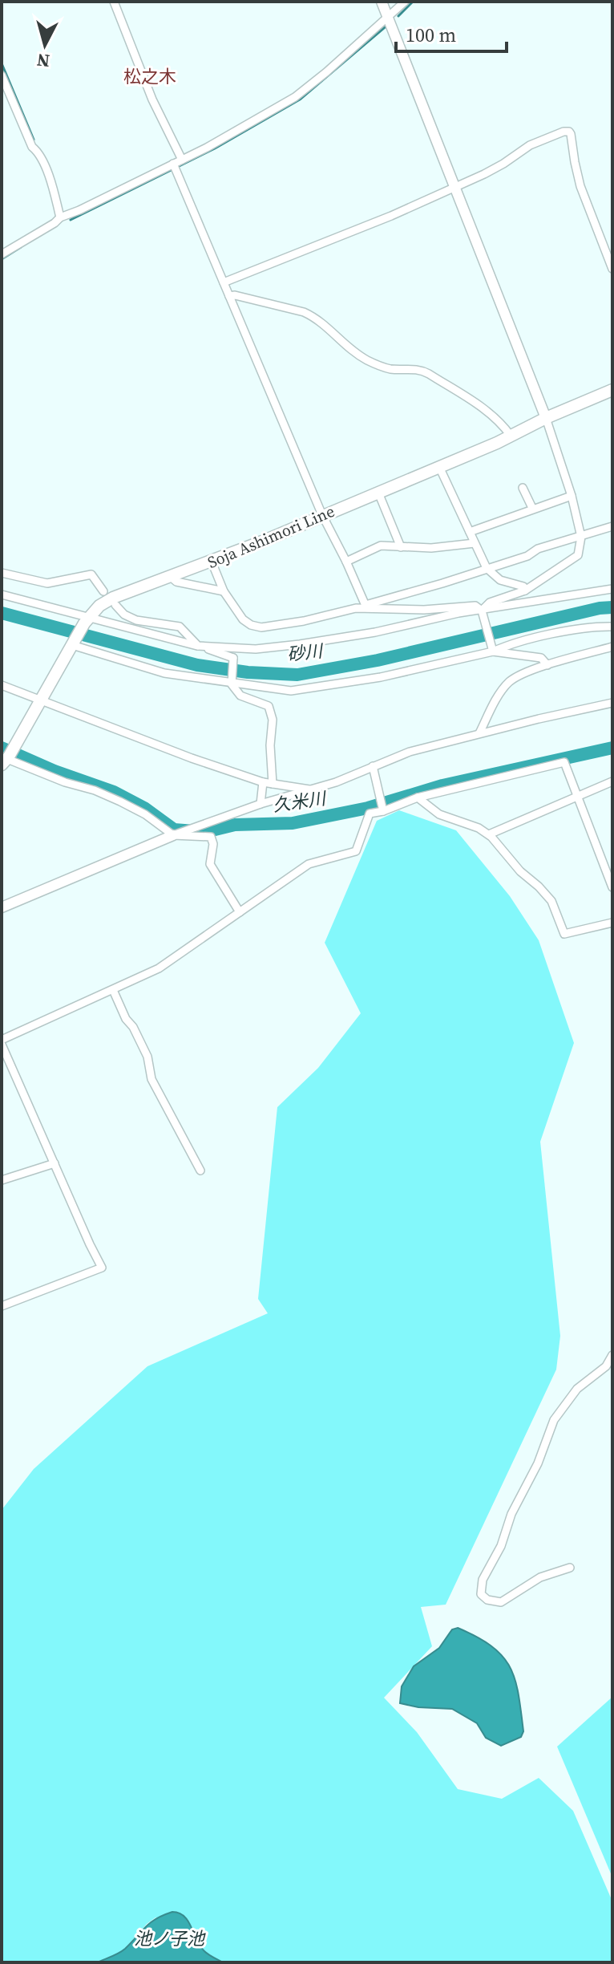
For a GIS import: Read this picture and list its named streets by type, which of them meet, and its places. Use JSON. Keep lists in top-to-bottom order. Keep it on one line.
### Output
{"streets":{"main road":["Soja Ashimori Line"]},"districts":["松之木"],"water":["砂川","久米川","池ノ子池"],"scale_bar":"100 m","north":"bottom"}
